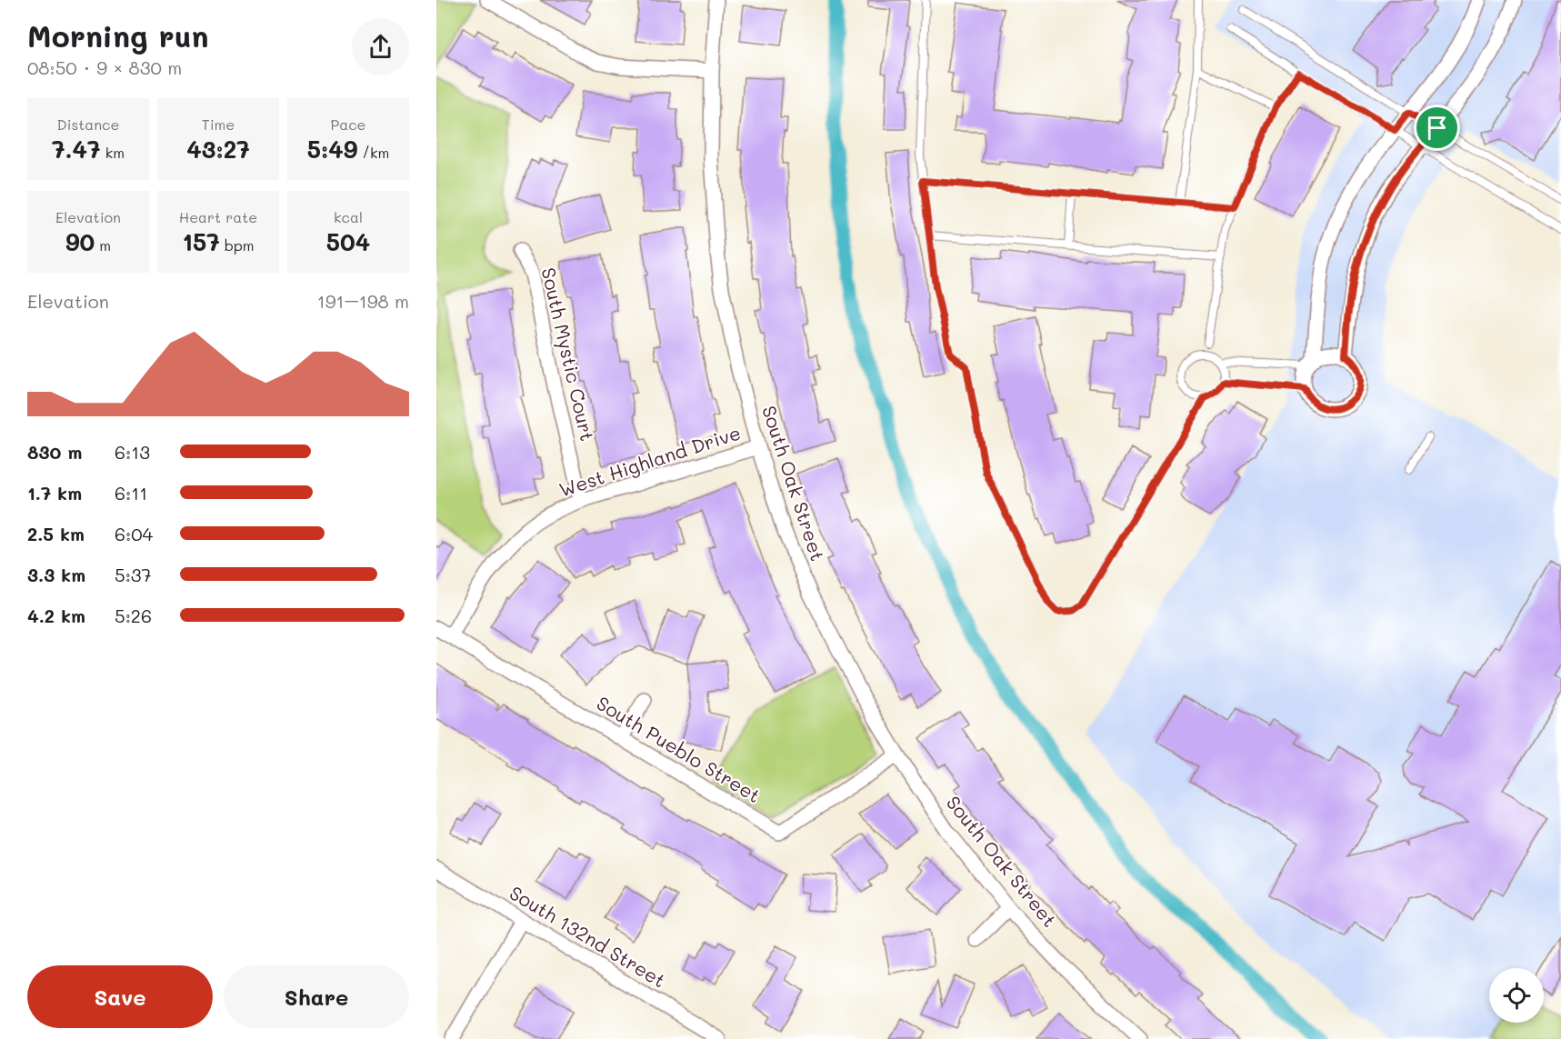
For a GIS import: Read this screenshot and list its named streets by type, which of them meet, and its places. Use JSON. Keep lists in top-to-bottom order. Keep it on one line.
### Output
{"streets":{"street":["South Mystic Court","West Highland Drive","South Oak Street","South Pueblo Street","South 132nd Street"]},"crossings":[["South Mystic Court","West Highland Drive"],["West Highland Drive","South Oak Street"],["West Highland Drive","South Pueblo Street"],["South Oak Street","South Pueblo Street"]],"page":{"heading":["Morning run","08:50 · 9 × 830 m"],"stats":[["Distance","7.47 km"],["Time","43:27"],["Pace","5:49 /km"],["Elevation","90 m"],["Heart rate","157 bpm"],["kcal","504"]],"chart":["Elevation","191–198 m"],"list":[{"name":"830 m","note":"6:13"},{"name":"1.7 km","note":"6:11"},{"name":"2.5 km","note":"6:04"},{"name":"3.3 km","note":"5:37"},{"name":"4.2 km","note":"5:26"}],"buttons":["Save","Share"]}}
